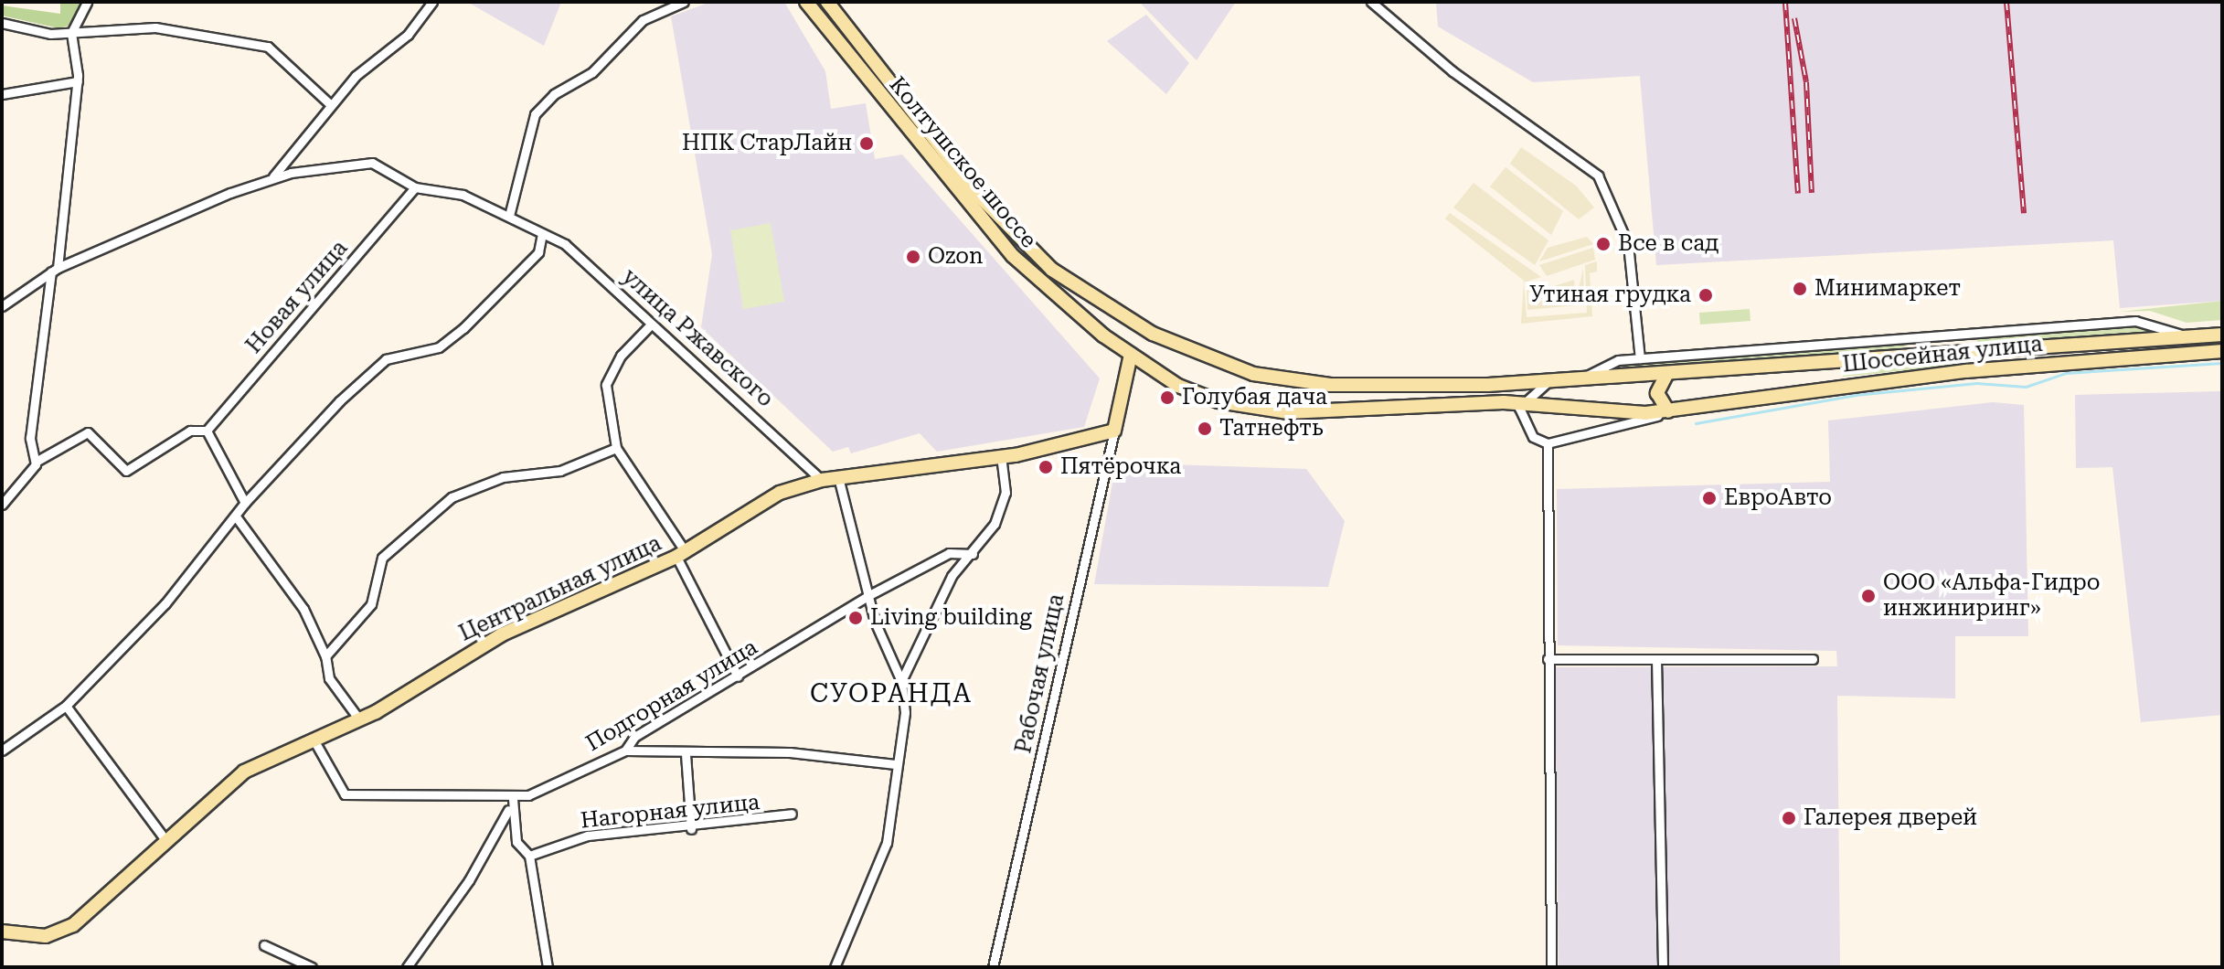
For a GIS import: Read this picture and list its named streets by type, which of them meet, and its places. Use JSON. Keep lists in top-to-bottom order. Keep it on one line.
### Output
{"streets":{"main road":["Колтушское шоссе","Шоссейная улица","Центральная улица"],"street":["Новая улица","улица Ржавского","Рабочая улица","Подгорная улица","Нагорная улица"]},"crossings":[["Колтушское шоссе","Шоссейная улица"],["Новая улица","улица Ржавского"],["улица Ржавского","Центральная улица"],["Центральная улица","Рабочая улица"]],"districts":["СУОРАНДА"],"places":["НПК СтарЛайн","Все в сад","Ozon","Минимаркет","Утиная грудка","Голубая дача","Татнефть","Пятёрочка","ЕвроАвто","ООО «Альфа-Гидро инжиниринг»","Living building","Галерея дверей"]}
